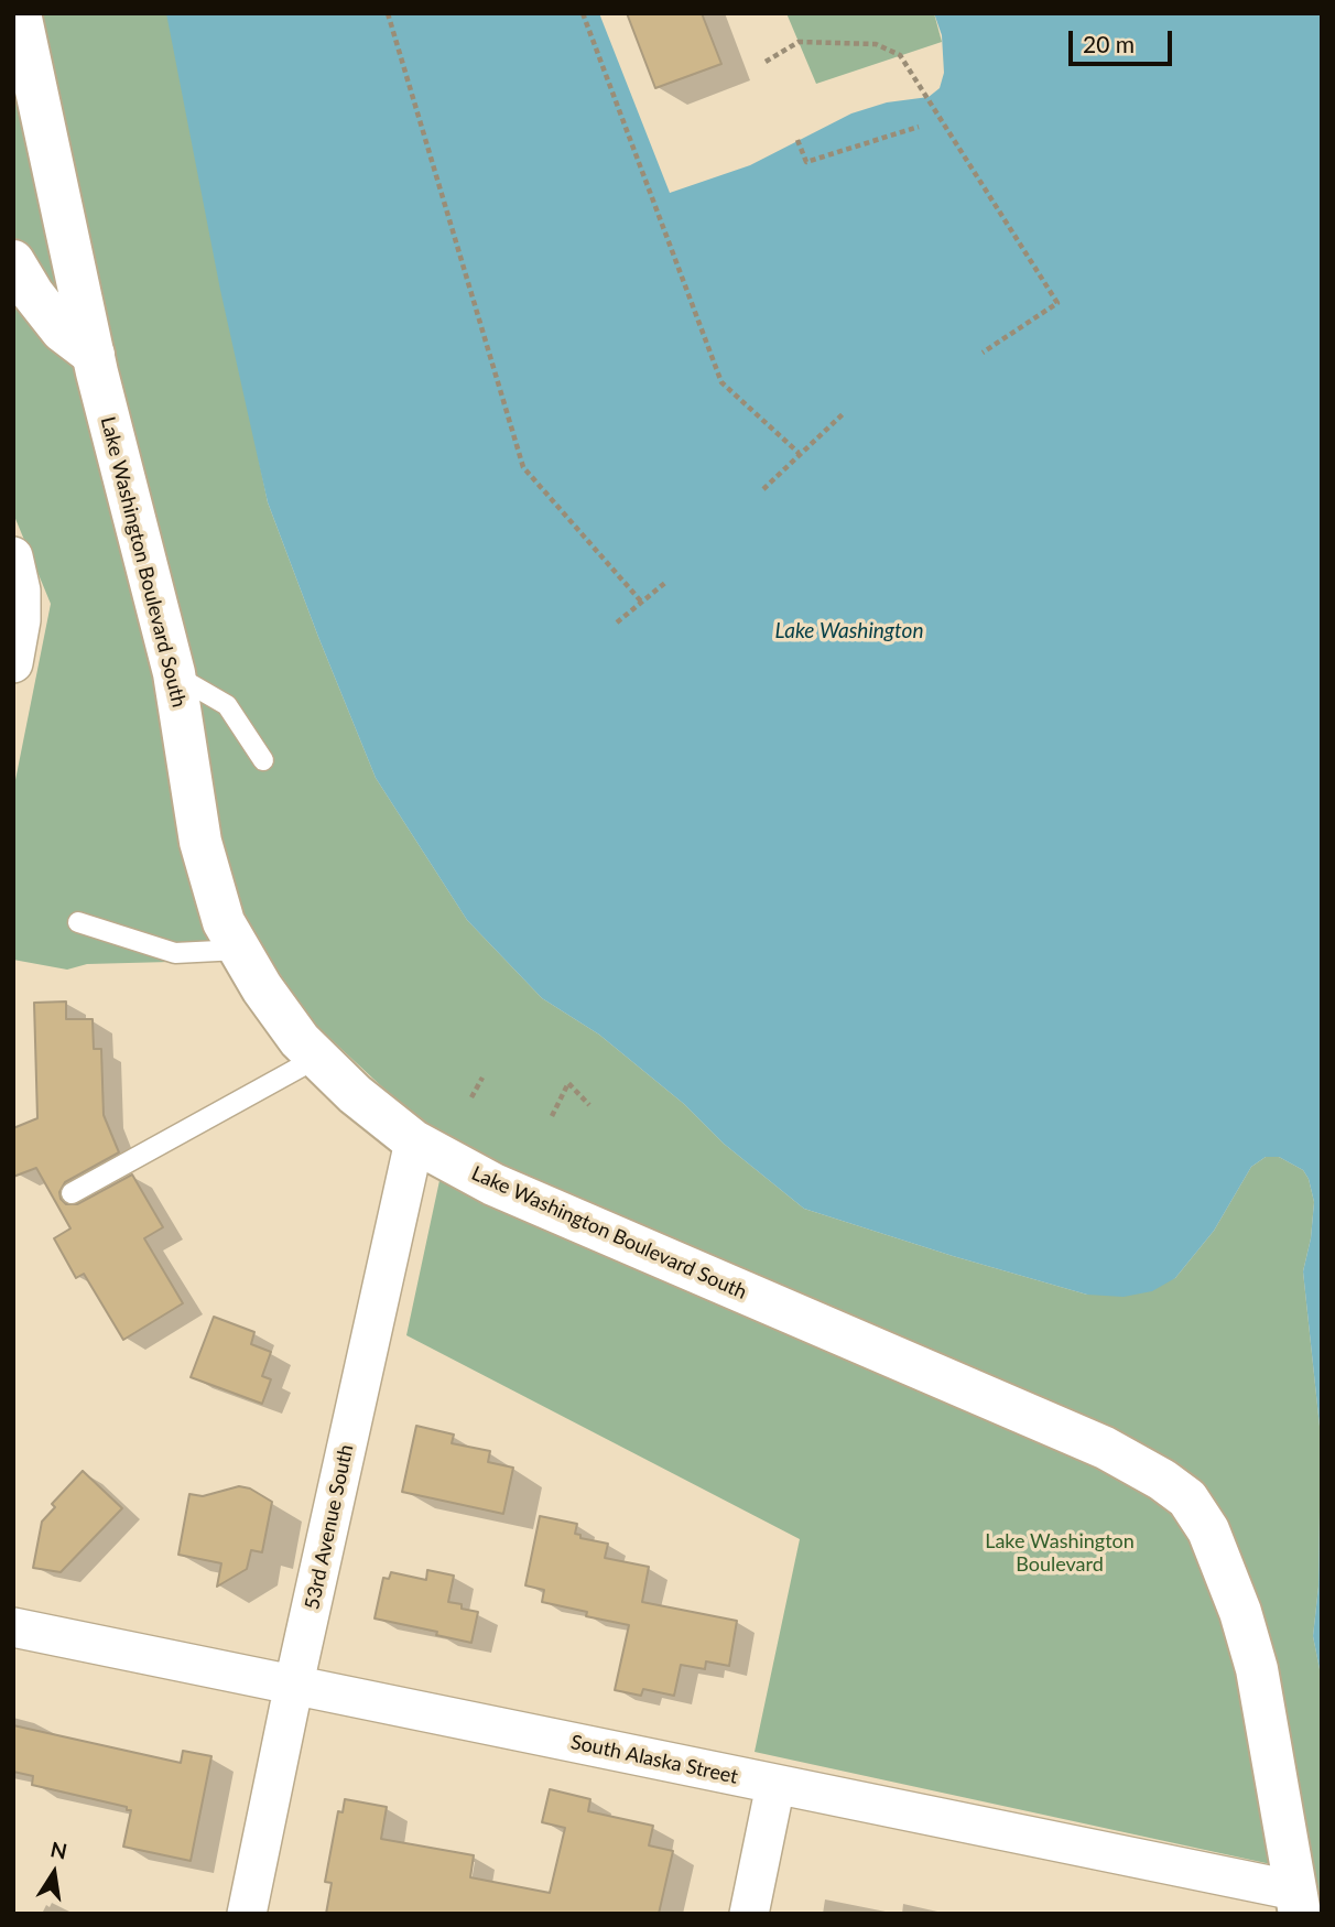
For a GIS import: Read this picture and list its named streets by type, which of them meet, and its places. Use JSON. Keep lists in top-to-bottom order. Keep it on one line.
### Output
{"streets":{"main road":["Lake Washington Boulevard South"],"street":["53rd Avenue South","South Alaska Street"]},"crossings":[["Lake Washington Boulevard South","53rd Avenue South"],["Lake Washington Boulevard South","South Alaska Street"],["53rd Avenue South","South Alaska Street"]],"water":["Lake Washington"],"parks":["Lake Washington Boulevard"],"scale_bar":"20 m","north":"top"}
